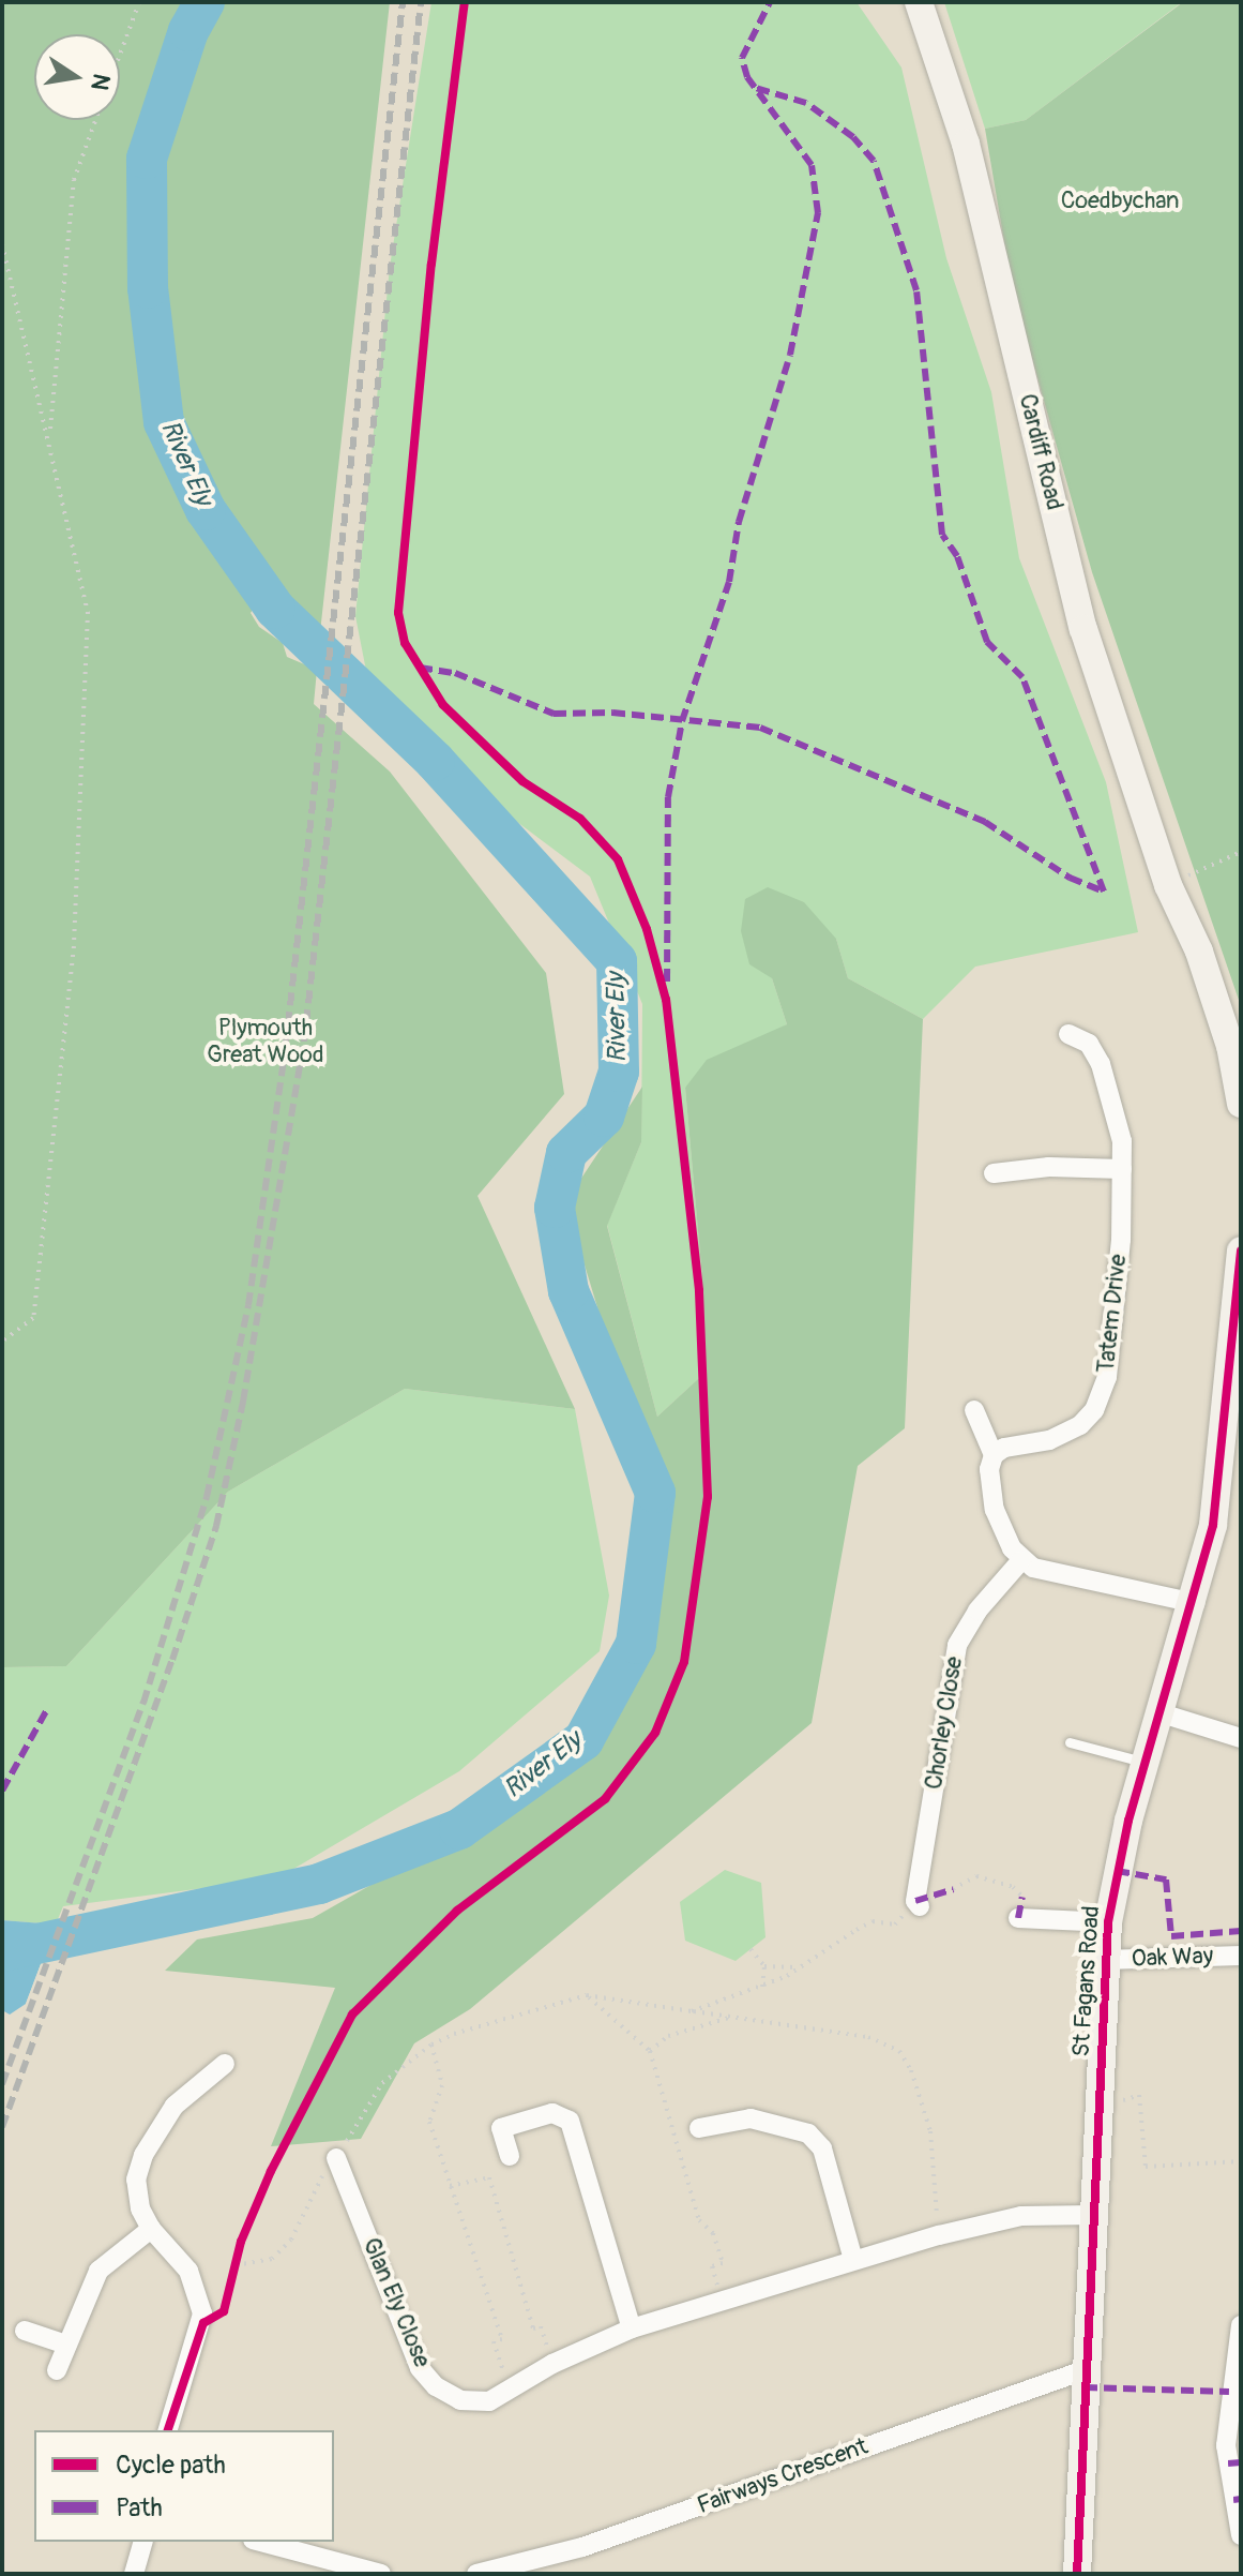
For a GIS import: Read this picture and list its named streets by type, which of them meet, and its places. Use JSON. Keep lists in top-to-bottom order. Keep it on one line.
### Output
{"streets":{"street":["Cardiff Road","Tatem Drive","Chorley Close","Oak Way","St Fagans Road","Glan Ely Close","Fairways Crescent"]},"crossings":[["Oak Way","St Fagans Road"],["St Fagans Road","Glan Ely Close"],["St Fagans Road","Fairways Crescent"]],"water":["River Ely"],"parks":["Coedbychan","Plymouth Great Wood"],"legend":["Cycle path","Path"],"north":"right"}
